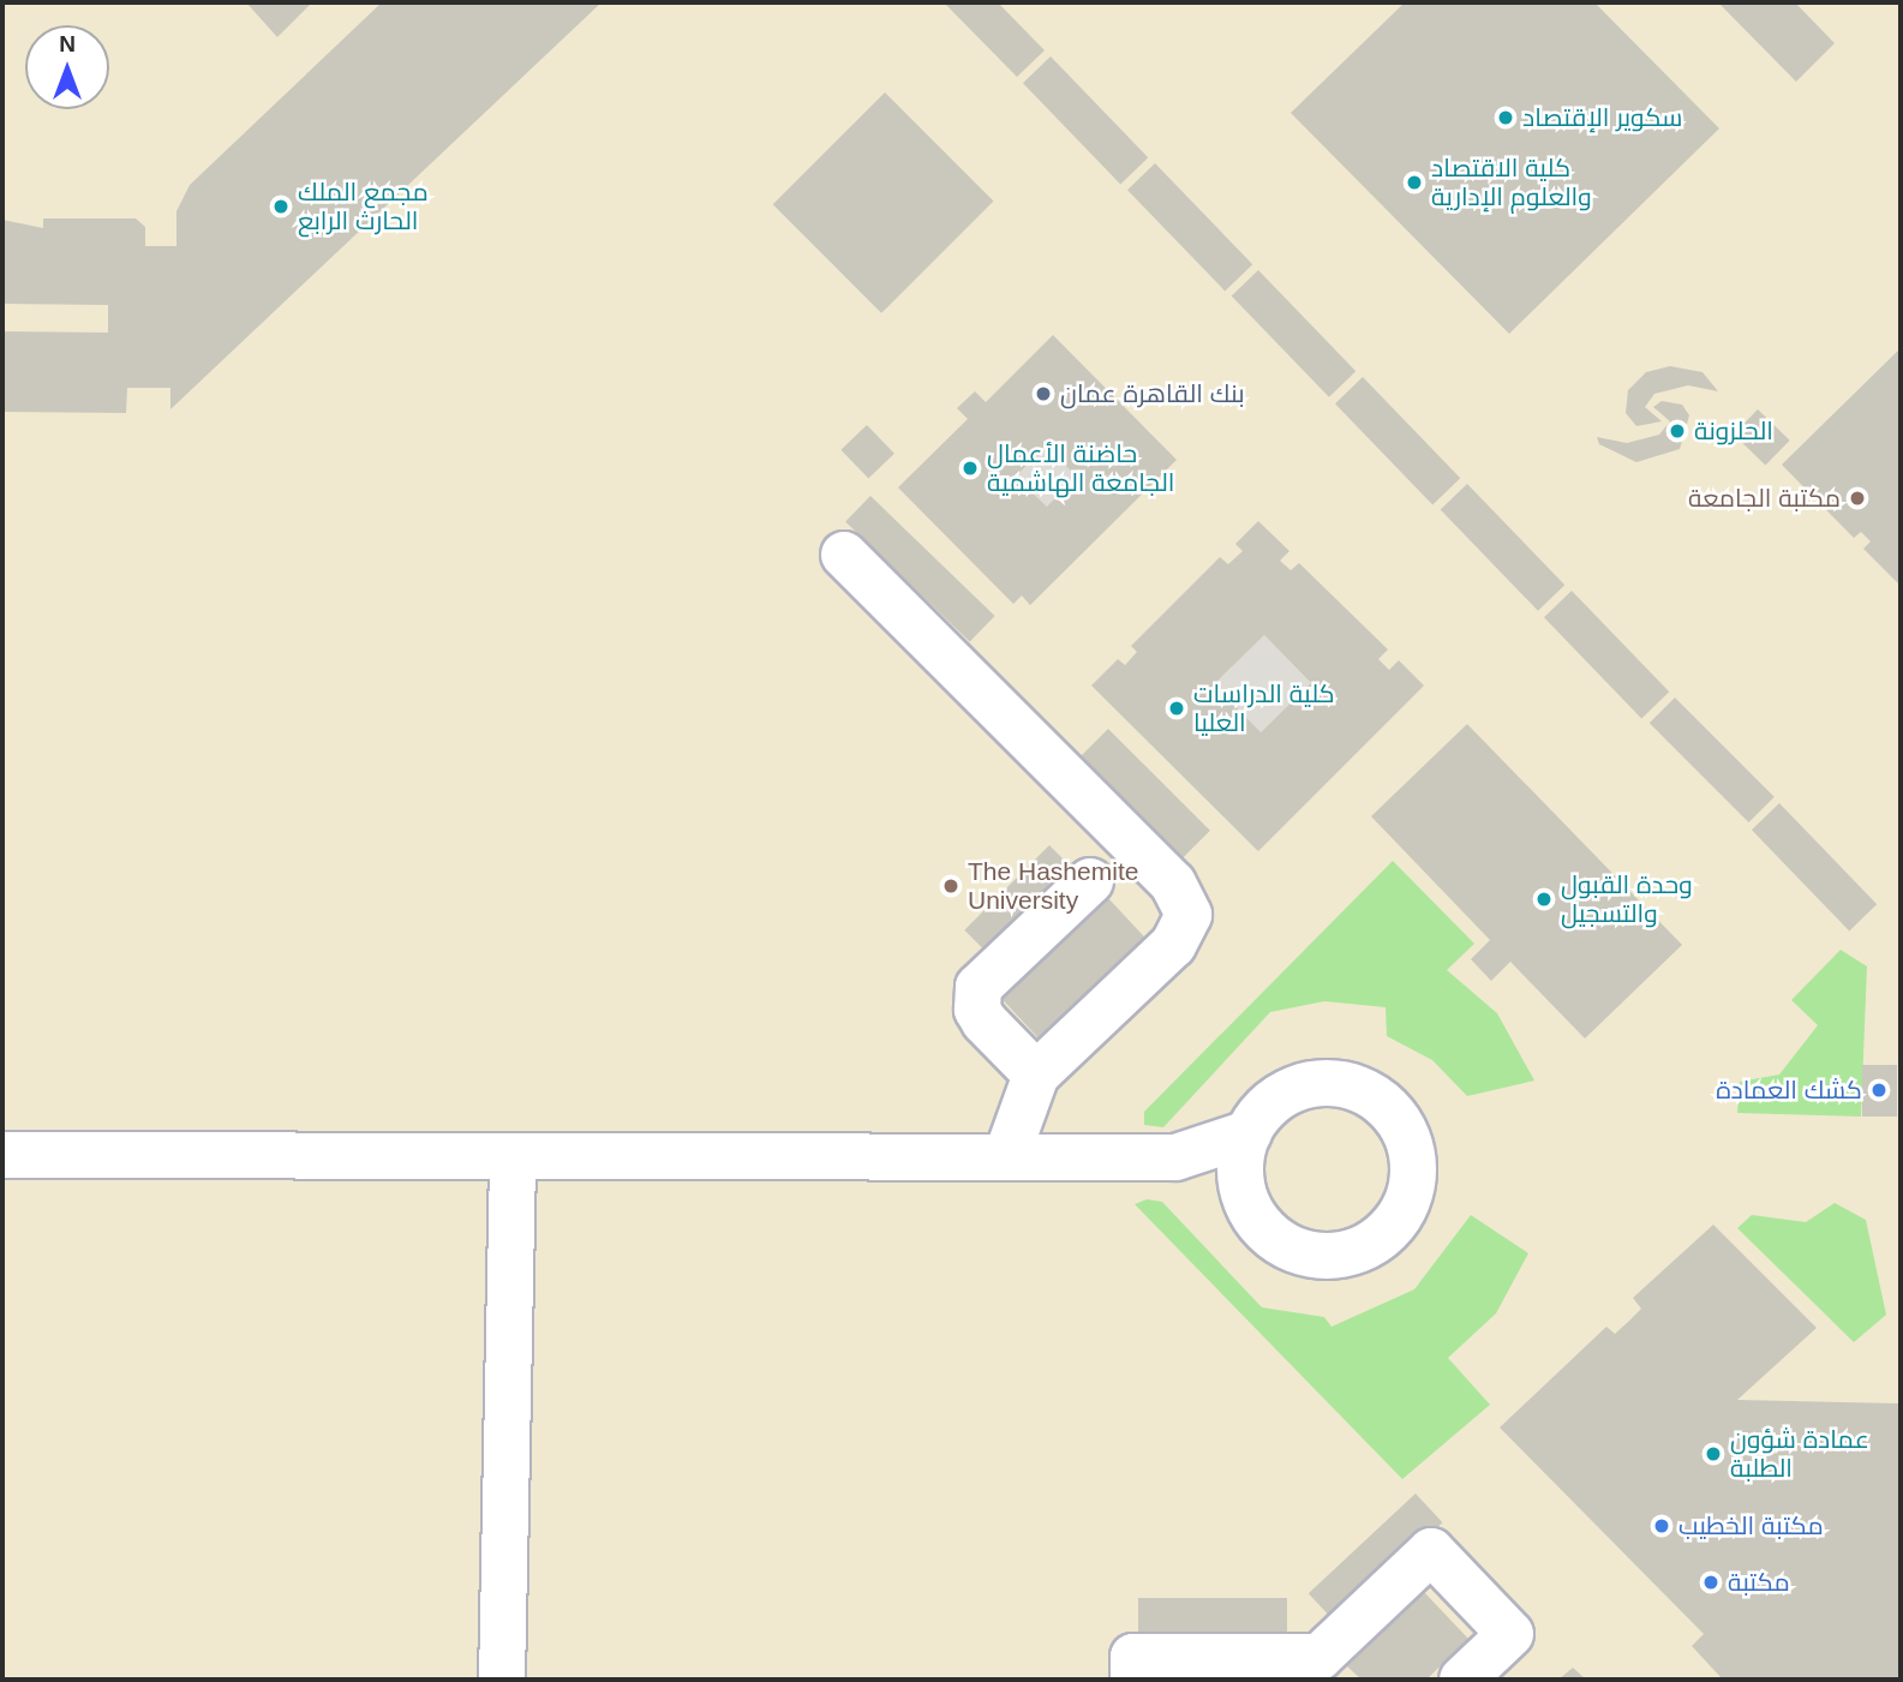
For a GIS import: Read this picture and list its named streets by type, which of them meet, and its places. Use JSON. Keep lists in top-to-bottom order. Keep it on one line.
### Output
{"places":["سكوير الإقتصاد","كلية الاقتصاد والعلوم الإدارية","مجمع الملك الحارث الرابع","بنك القاهرة عمان","الحلزونة","حاضنة الأعمال الجامعة الهاشمية","مكتبة الجامعة","كلية الدراسات العليا","The Hashemite University","وحدة القبول والتسجيل","كشك العمادة","عمادة شؤون الطلبة","مكتبة الخطيب","مكتبة"],"north":"top"}
